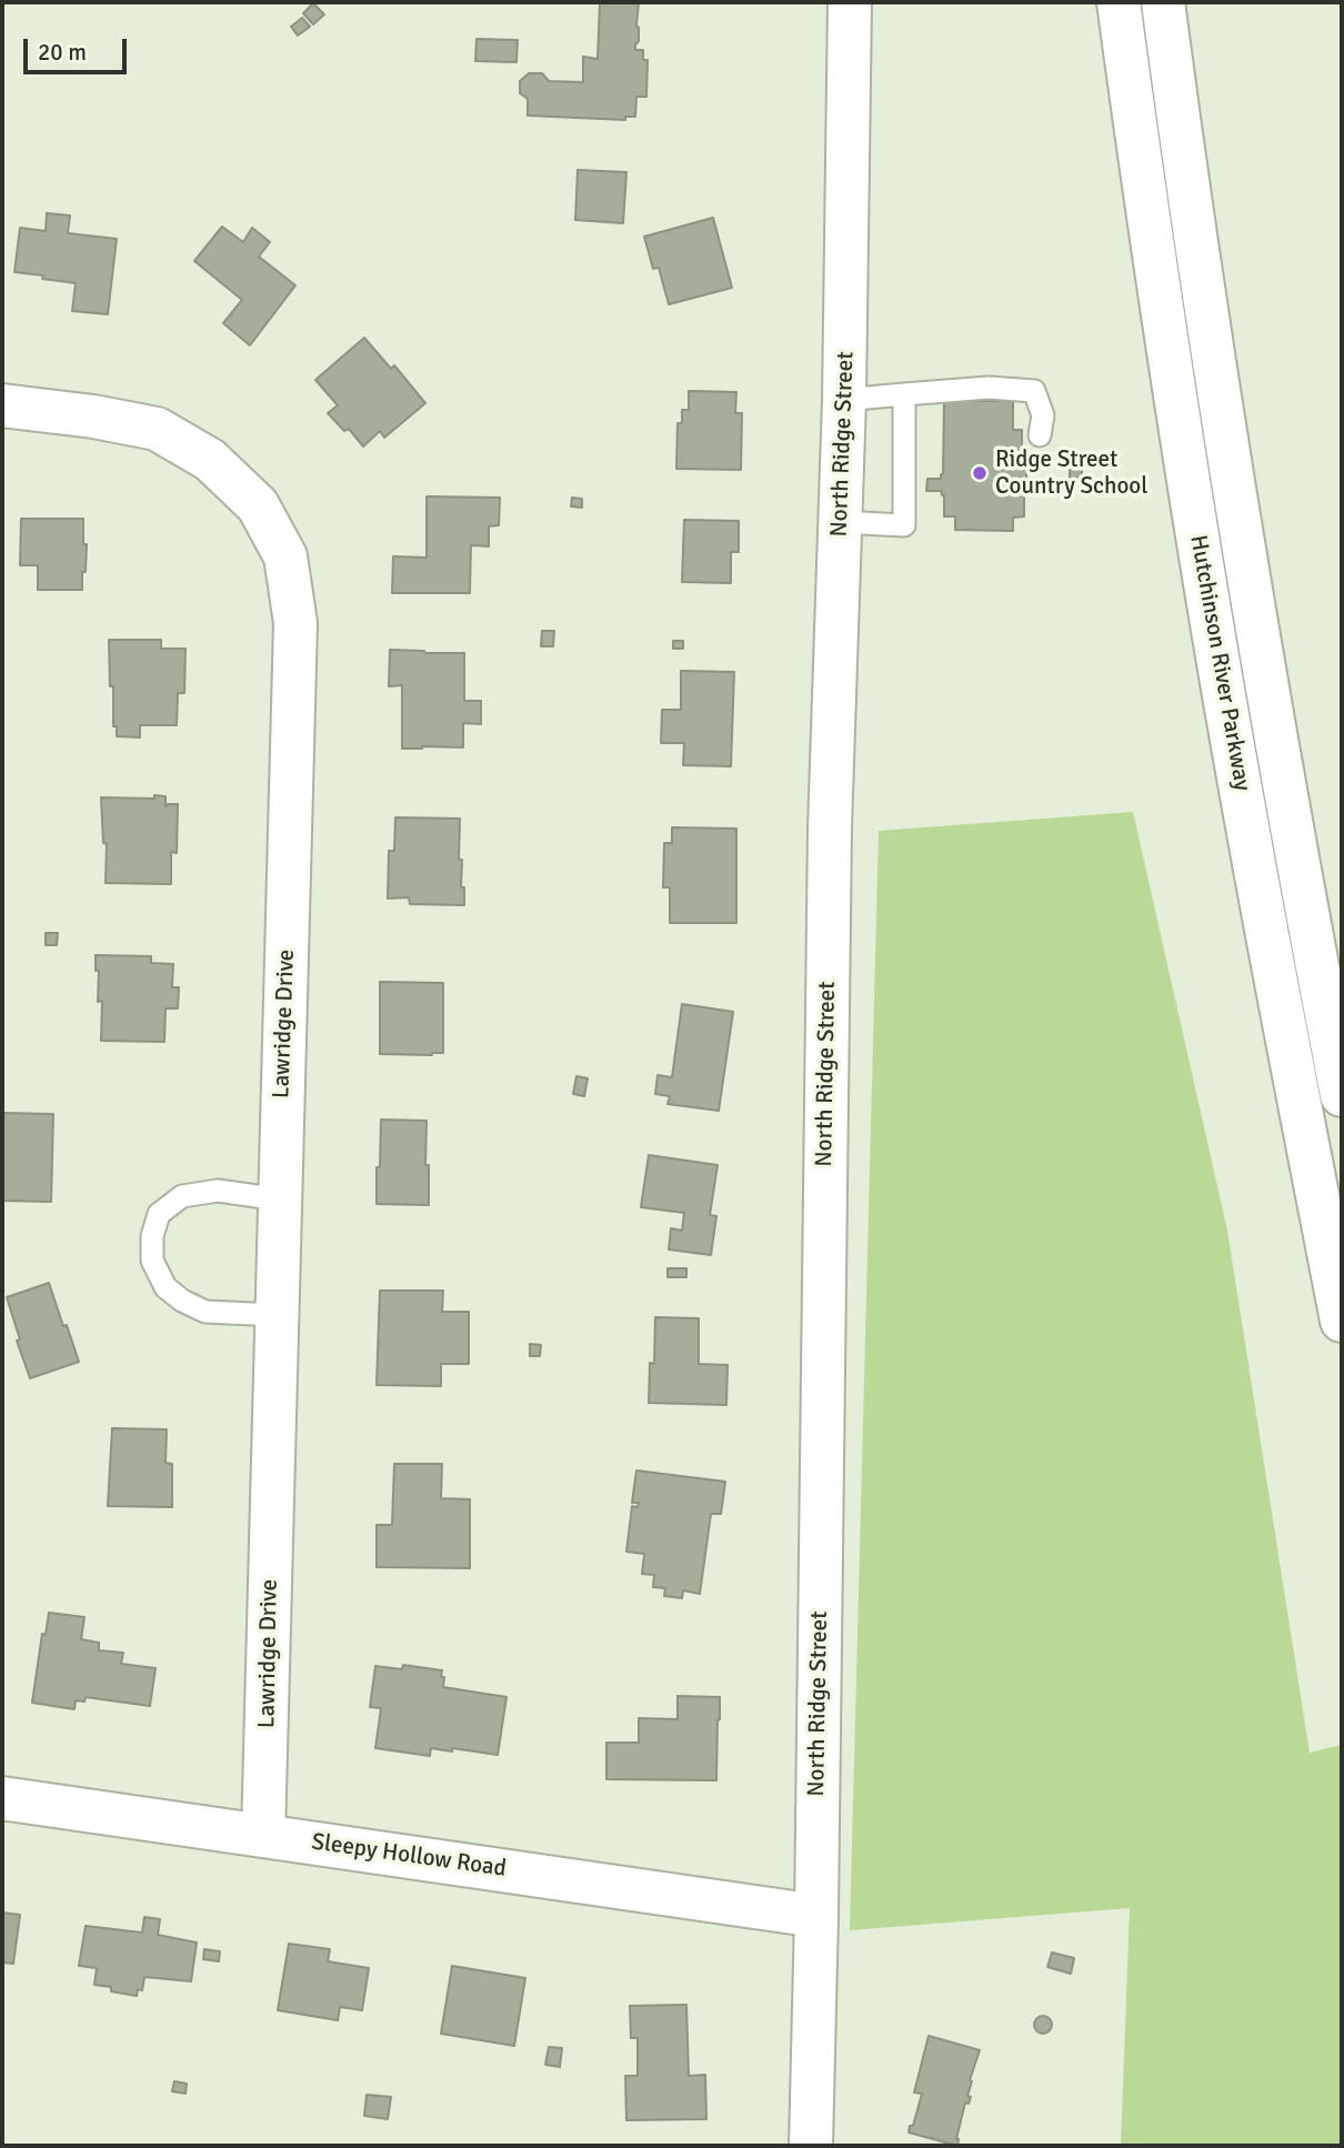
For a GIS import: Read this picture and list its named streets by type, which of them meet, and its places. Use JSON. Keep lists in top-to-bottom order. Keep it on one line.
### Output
{"streets":{"main road":["North Ridge Street","Hutchinson River Parkway","Lawridge Drive","Sleepy Hollow Road"]},"crossings":[["North Ridge Street","Sleepy Hollow Road"],["Lawridge Drive","Sleepy Hollow Road"]],"places":["Ridge Street Country School"],"scale_bar":"20 m"}
